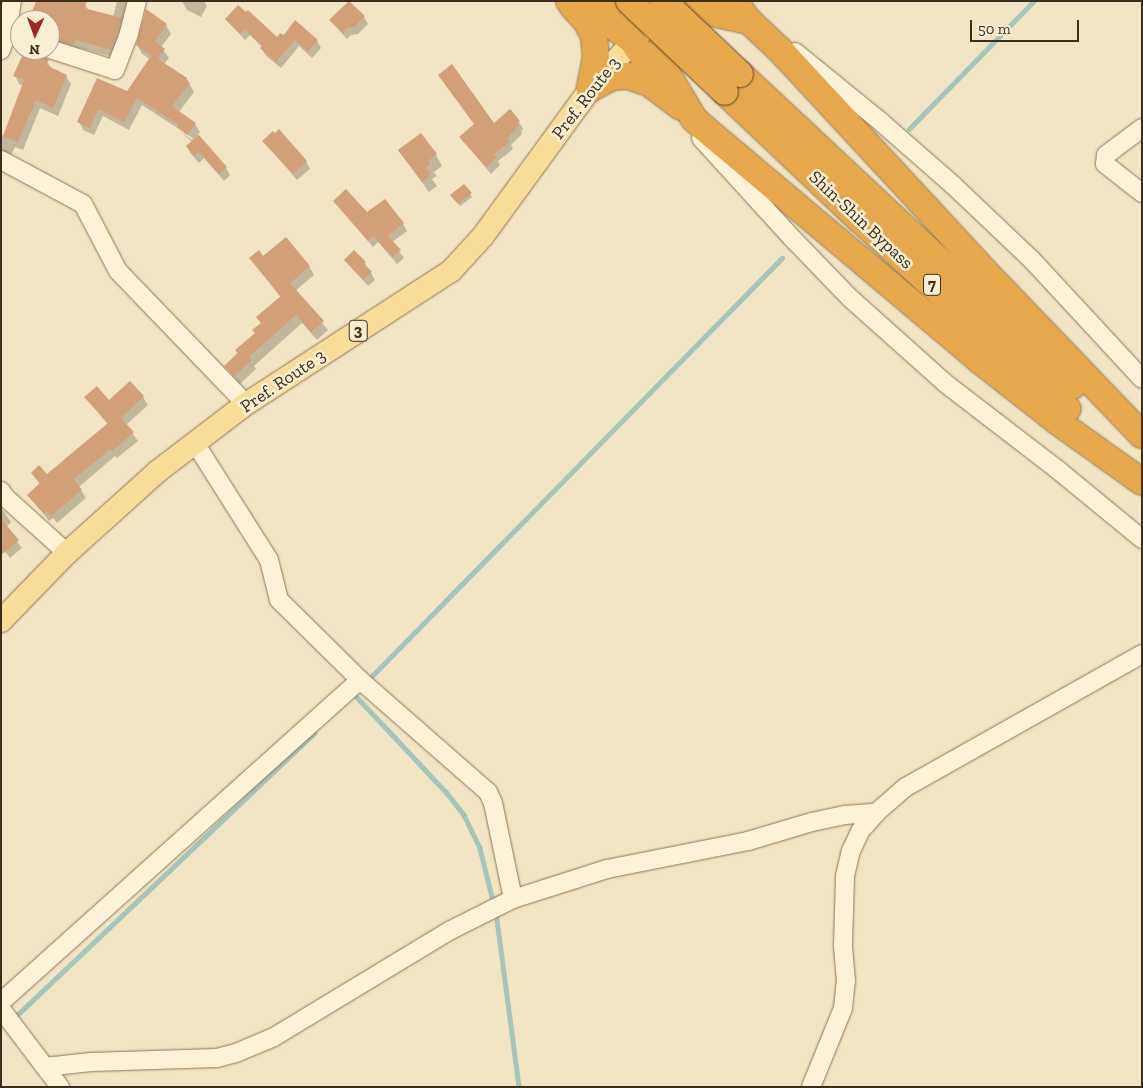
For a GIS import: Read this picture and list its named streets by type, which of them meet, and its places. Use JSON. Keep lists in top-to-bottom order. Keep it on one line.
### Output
{"streets":{"highway":["Shin-Shin Bypass","7"],"main road":["Pref. Route 3","3"]},"crossings":[["Pref. Route 3","Shin-Shin Bypass"]],"scale_bar":"50 m","north":"bottom"}
